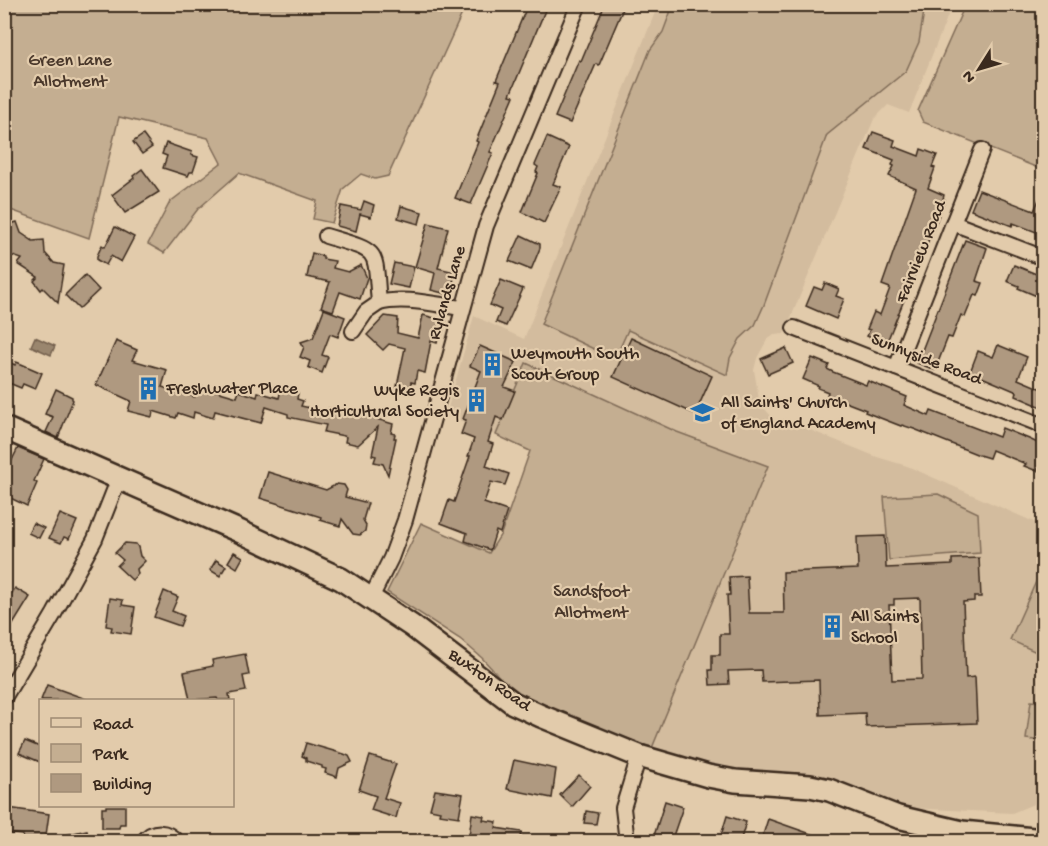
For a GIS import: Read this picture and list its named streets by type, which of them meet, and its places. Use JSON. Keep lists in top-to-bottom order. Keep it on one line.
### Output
{"streets":{"highway":["Buxton Road"],"street":["Fairview Road","Rylands Lane","Sunnyside Road"]},"crossings":[["Fairview Road","Sunnyside Road"],["Rylands Lane","Buxton Road"]],"parks":["Green Lane Allotment","Sandsfoot Allotment"],"places":{"building":["Weymouth South Scout Group","Freshwater Place","Wyke Regis Horticultural Society","All Saints School"],"school or university":["All Saints' Church of England Academy"]},"legend":["Road","Park","Building"],"north":"bottom left"}
